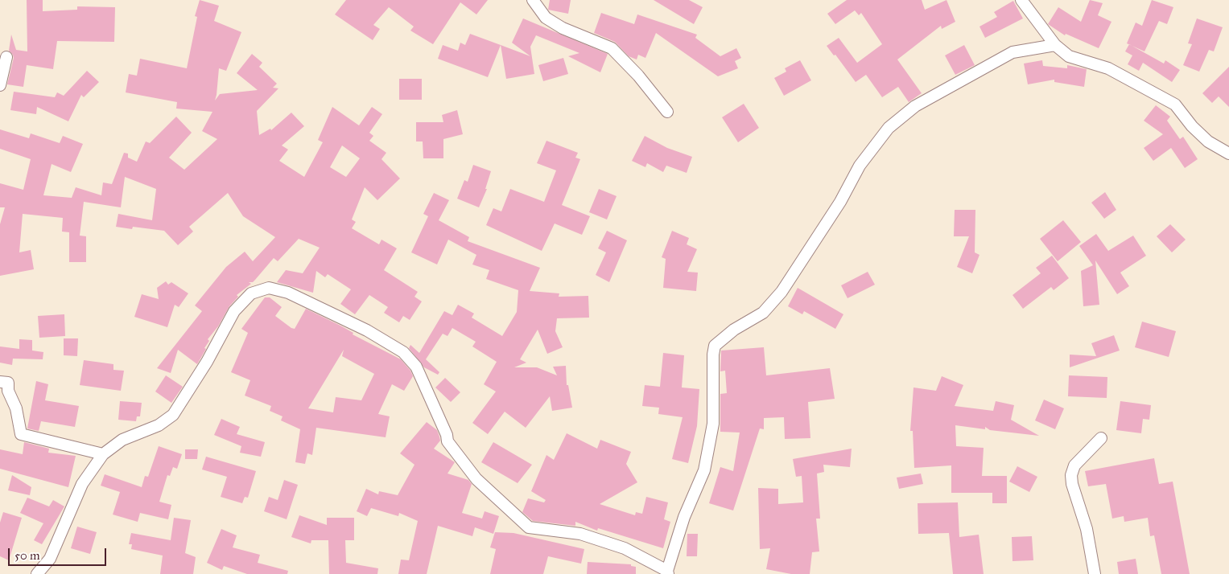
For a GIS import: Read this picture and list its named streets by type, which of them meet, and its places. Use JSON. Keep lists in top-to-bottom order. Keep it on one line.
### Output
{"scale_bar":"50 m"}
